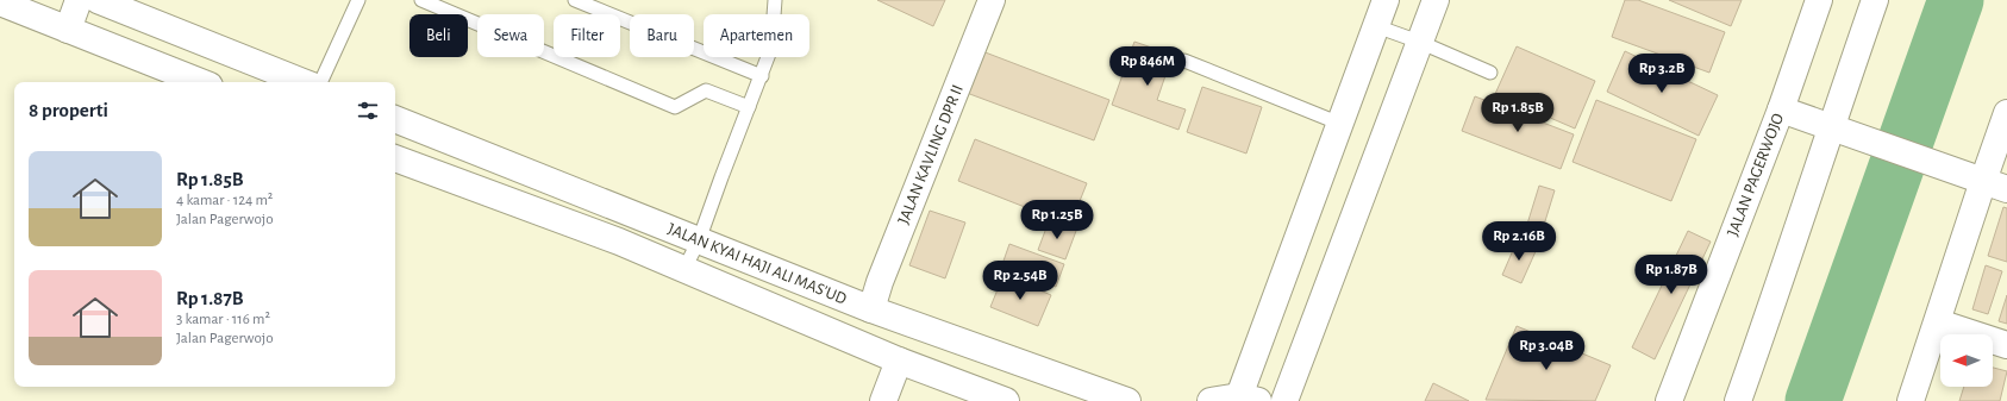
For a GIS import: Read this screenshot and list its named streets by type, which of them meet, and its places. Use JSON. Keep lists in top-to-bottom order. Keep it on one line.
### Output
{"streets":{"street":["JALAN KAVLING DPR II","JALAN PAGERWOJO","JALAN KYAI HAJI ALI MAS'UD"]},"crossings":[["JALAN KAVLING DPR II","JALAN KYAI HAJI ALI MAS'UD"]],"north":"left","page":{"chip":["Beli","Sewa","Filter","Baru","Apartemen"],"price":["Rp 846M","Rp 3.2B","Rp 1.85B","Rp 1.25B","Rp 2.16B","Rp 1.87B","Rp 2.54B","Rp 3.04B"],"heading":"8 properti","list":[{"name":"Rp 1.85B","note":"4 kamar · 124 m² · Jalan Pagerwojo"},{"name":"Rp 1.87B","note":"3 kamar · 116 m² · Jalan Pagerwojo"}]}}
